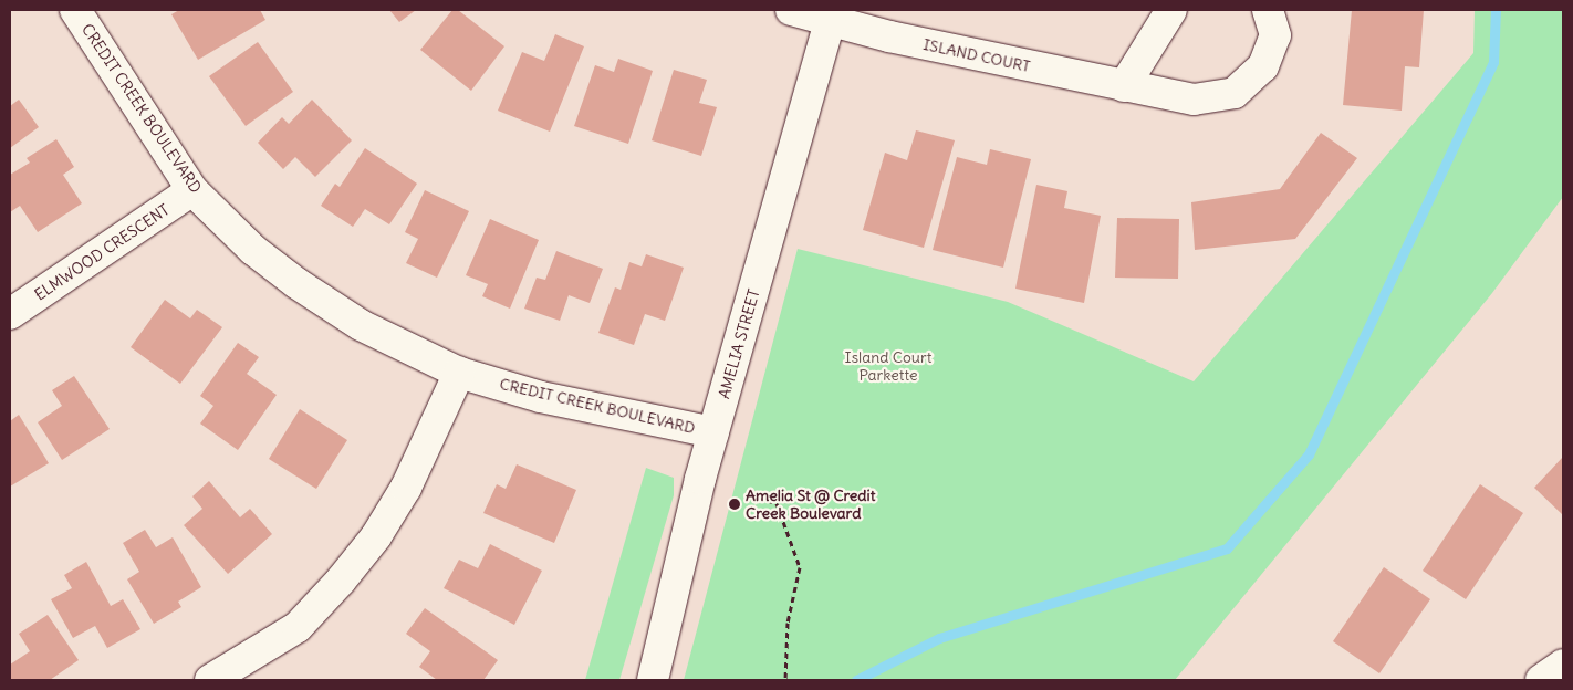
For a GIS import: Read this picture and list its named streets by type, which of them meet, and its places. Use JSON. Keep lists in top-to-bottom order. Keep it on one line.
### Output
{"streets":{"street":["ISLAND COURT","CREDIT CREEK BOULEVARD","ELMWOOD CRESCENT","AMELIA STREET"]},"crossings":[["ISLAND COURT","AMELIA STREET"],["CREDIT CREEK BOULEVARD","ELMWOOD CRESCENT"],["CREDIT CREEK BOULEVARD","AMELIA STREET"]],"parks":["Island Court Parkette"],"places":["Amelia St @ Credit Creek Boulevard"]}
